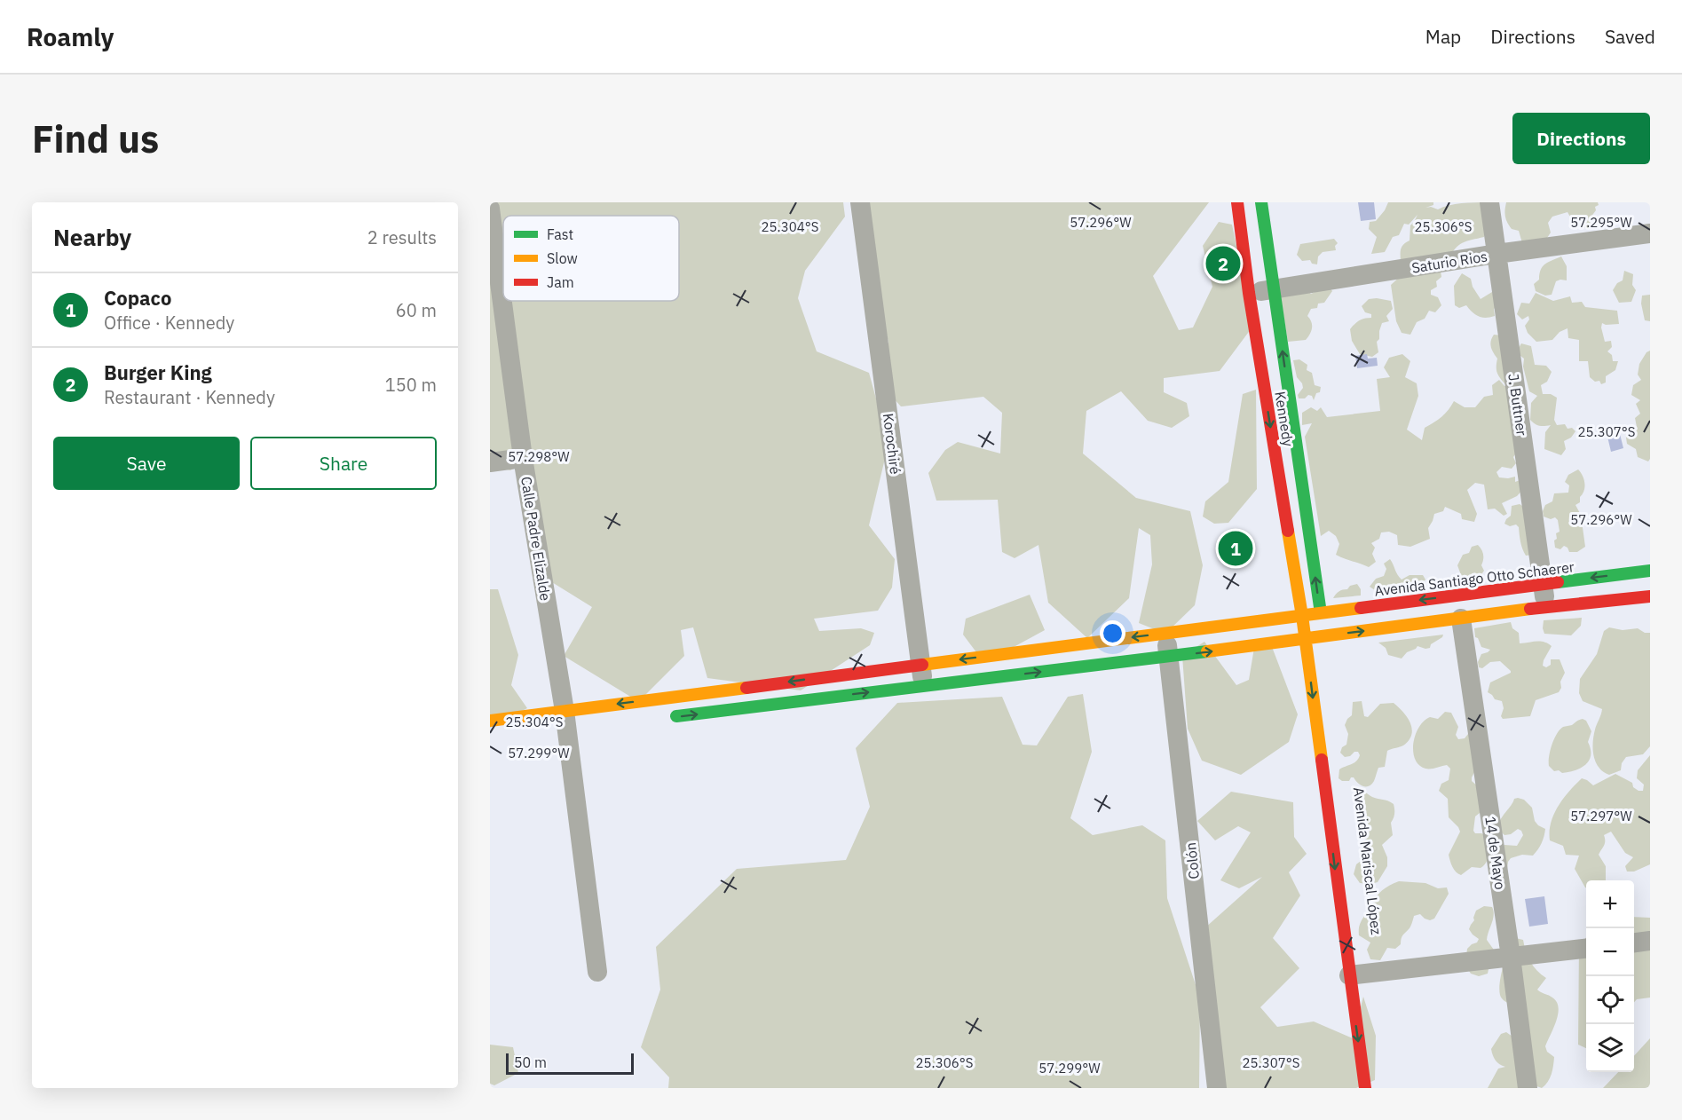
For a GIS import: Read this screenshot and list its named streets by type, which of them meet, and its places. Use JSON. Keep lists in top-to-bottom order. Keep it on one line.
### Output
{"streets":{"main road":["Kennedy","Avenida Santiago Otto Schaerer"],"street":["Saturio Rios","J. Buttner","Korochiré","Calle Padre Elizalde","14 de Mayo","Colón"]},"crossings":[["Saturio Rios","J. Buttner"],["Saturio Rios","Kennedy"],["J. Buttner","Avenida Santiago Otto Schaerer"],["Kennedy","Avenida Santiago Otto Schaerer"],["Korochiré","Avenida Santiago Otto Schaerer"],["Calle Padre Elizalde","Avenida Santiago Otto Schaerer"],["Avenida Santiago Otto Schaerer","Colón"]],"legend":["Fast","Slow","Jam"],"scale_bar":"50 m","page":{"header":"Roamly","nav":["Map","Directions","Saved"],"buttons":["Directions",["Save","Share"]],"title":"Find us","heading":["Nearby","2 results"],"pins":["2","1"],"list":[{"mark":"1","name":"Copaco","note":"Office · Kennedy","value":"60 m"},{"mark":"2","name":"Burger King","note":"Restaurant · Kennedy","value":"150 m"}],"map_buttons":["+","−"],"scale":"50 m"},"coordinates":["57.296°W","57.295°W","25.304°S","25.306°S","25.307°S","57.298°W","57.299°W","57.297°W"]}
